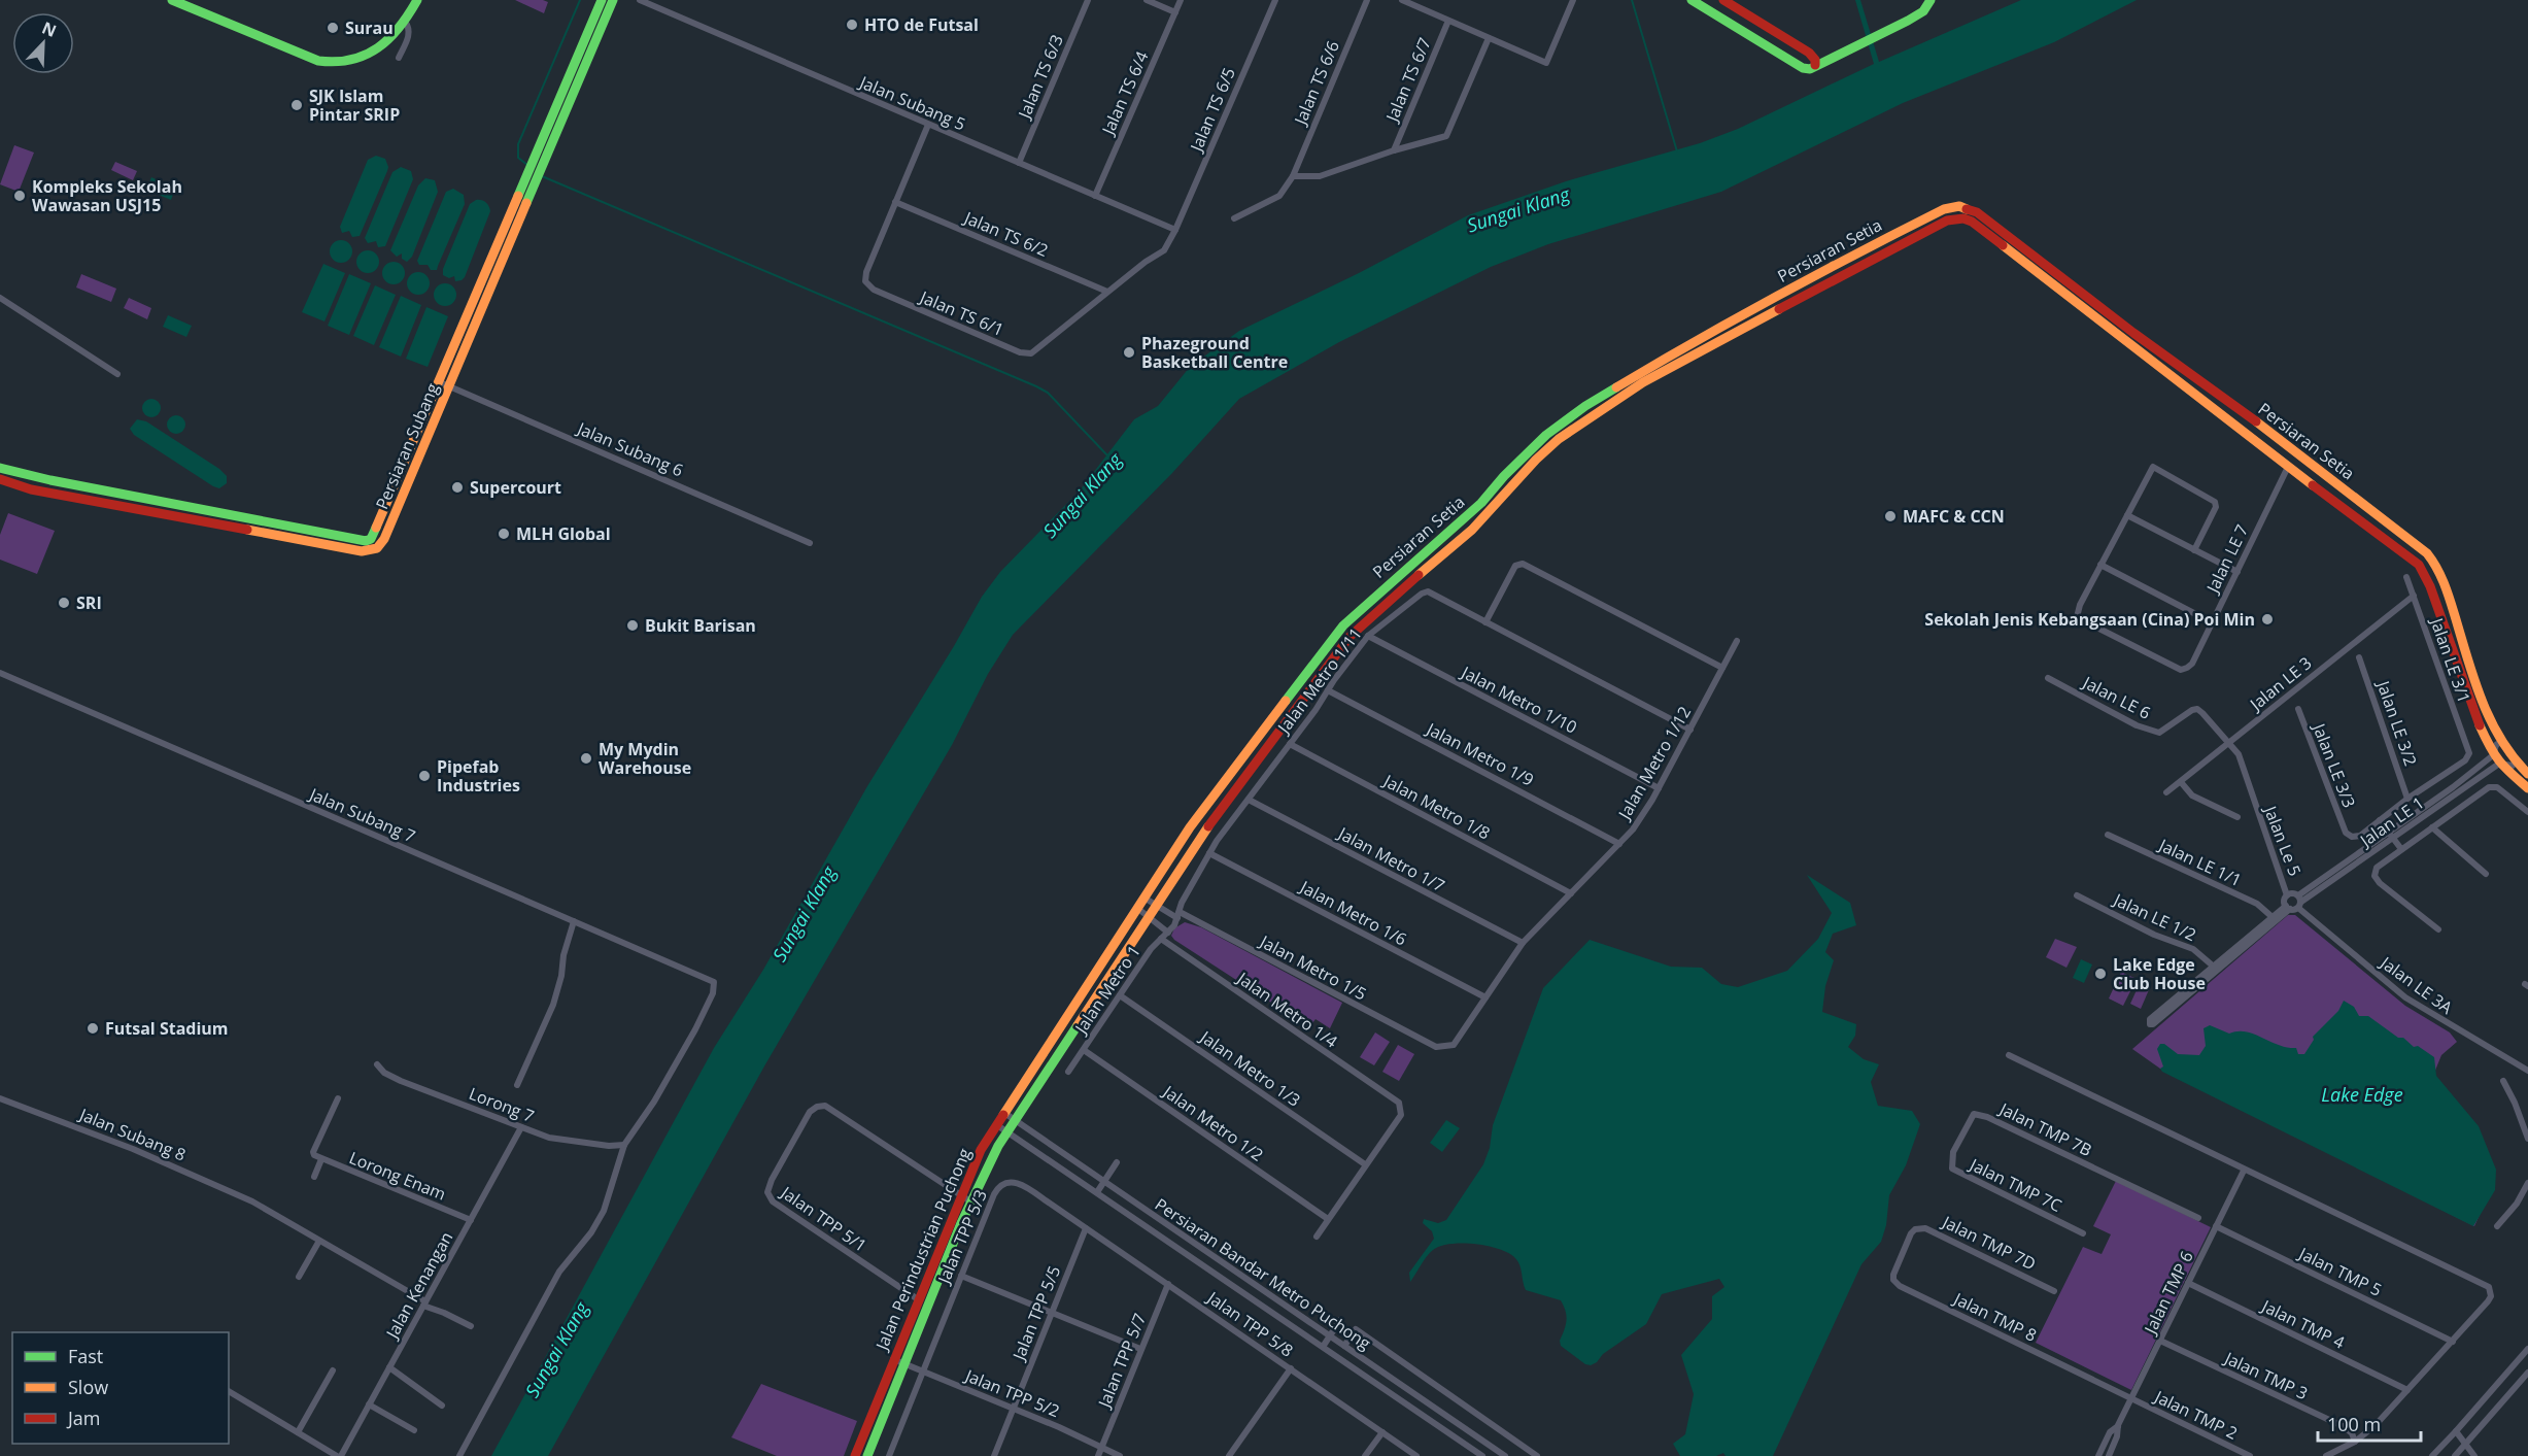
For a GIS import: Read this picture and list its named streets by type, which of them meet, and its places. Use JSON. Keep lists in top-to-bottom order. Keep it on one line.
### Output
{"streets":{"street":["Jalan TS 6/3","Jalan TS 6/7","Jalan TS 6/6","Jalan TS 6/4","Jalan Subang 5","Jalan TS 6/5","Jalan TS 6/2","Persiaran Setia","Jalan TS 6/1","Persiaran Subang","Jalan Subang 6","Jalan LE 7","Jalan LE 3/1","Jalan Metro 1/11","Jalan LE 3","Jalan LE 6","Jalan Metro 1/10","Jalan LE 3/2","Jalan Metro 1/9","Jalan Metro 1/12","Jalan LE 3/3","Jalan Metro 1/8","Jalan Subang 7","Jalan LE 1","Jalan Le 5","Jalan Metro 1/7","Jalan LE 1/1","Jalan Metro 1/6","Jalan LE 1/2","Jalan Metro 1/5","Jalan LE 3A","Jalan Metro 1","Jalan Metro 1/4","Jalan Metro 1/3","Lorong 7","Jalan Metro 1/2","Jalan TMP 7B","Jalan Subang 8","Lorong Enam","Jalan TMP 7C","Jalan TPP 5/1","Jalan TPP 5/3","Jalan TMP 7D","Jalan Perindustrian Puchong","Jalan TMP 5","Persiaran Bandar Metro Puchong","Jalan Kenangan","Jalan TMP 6","Jalan TPP 5/5","Jalan TMP 8","Jalan TPP 5/8","Jalan TMP 4","Jalan TPP 5/7","Jalan TMP 3","Jalan TPP 5/2","Jalan TMP 2"]},"crossings":[["Jalan TS 6/3","Jalan Subang 5"],["Jalan TS 6/4","Jalan Subang 5"],["Jalan Subang 5","Jalan TS 6/5"],["Jalan Subang 5","Jalan TS 6/1"],["Jalan TS 6/5","Jalan TS 6/1"],["Jalan TS 6/2","Jalan TS 6/1"],["Persiaran Setia","Jalan LE 7"],["Persiaran Setia","Jalan LE 1"],["Persiaran Setia","Jalan Metro 1/5"],["Persiaran Setia","Jalan Perindustrian Puchong"],["Persiaran Subang","Jalan Subang 6"],["Jalan LE 3/1","Jalan LE 3"],["Jalan LE 3/1","Jalan LE 3/3"],["Jalan Metro 1/11","Jalan Metro 1/10"],["Jalan Metro 1/11","Jalan Metro 1/9"],["Jalan Metro 1/11","Jalan Metro 1/12"],["Jalan Metro 1/11","Jalan Metro 1/8"],["Jalan Metro 1/11","Jalan Metro 1/7"],["Jalan Metro 1/11","Jalan Metro 1/6"],["Jalan Metro 1/11","Jalan Metro 1/5"],["Jalan Metro 1/11","Jalan Metro 1"],["Jalan LE 3","Jalan LE 6"],["Jalan LE 3","Jalan Le 5"],["Jalan LE 6","Jalan Le 5"],["Jalan Metro 1/10","Jalan Metro 1/12"],["Jalan LE 3/2","Jalan LE 3/3"],["Jalan Metro 1/9","Jalan Metro 1/12"],["Jalan Metro 1/12","Jalan Metro 1/8"],["Jalan Metro 1/12","Jalan Metro 1/7"],["Jalan Subang 7","Lorong 7"],["Jalan LE 1","Jalan LE 3A"],["Jalan Metro 1/6","Jalan Metro 1/5"],["Jalan Metro 1","Jalan Metro 1/4"],["Jalan Metro 1","Jalan Metro 1/3"],["Jalan Metro 1","Jalan Metro 1/2"],["Jalan Metro 1/4","Jalan Metro 1/3"],["Lorong 7","Jalan Kenangan"],["Jalan TMP 7B","Jalan TMP 7C"],["Jalan Subang 8","Jalan Kenangan"],["Lorong Enam","Jalan Kenangan"],["Jalan TPP 5/1","Jalan Perindustrian Puchong"],["Jalan TPP 5/3","Jalan TPP 5/8"],["Jalan TPP 5/3","Jalan TPP 5/2"],["Jalan TMP 7D","Jalan TMP 8"],["Jalan Perindustrian Puchong","Persiaran Bandar Metro Puchong"],["Jalan Perindustrian Puchong","Jalan TPP 5/2"],["Jalan TMP 5","Jalan TMP 6"],["Jalan TMP 6","Jalan TMP 8"],["Jalan TMP 6","Jalan TMP 4"],["Jalan TMP 6","Jalan TMP 3"],["Jalan TMP 6","Jalan TMP 2"],["Jalan TPP 5/5","Jalan TPP 5/8"],["Jalan TPP 5/5","Jalan TPP 5/2"],["Jalan TMP 8","Jalan TMP 2"],["Jalan TPP 5/8","Jalan TPP 5/7"],["Jalan TPP 5/7","Jalan TPP 5/2"]],"water":["Sungai Klang","Lake Edge"],"places":["HTO de Futsal","Surau","SJK Islam Pintar SRIP","Kompleks Sekolah Wawasan USJ15","Phazeground Basketball Centre","Supercourt","MAFC & CCN","MLH Global","SRI","Sekolah Jenis Kebangsaan (Cina) Poi Min","Bukit Barisan","My Mydin Warehouse","Pipefab Industries","Lake Edge Club House","Futsal Stadium"],"legend":["Fast","Slow","Jam"],"scale_bar":"100 m","north":"top right"}
